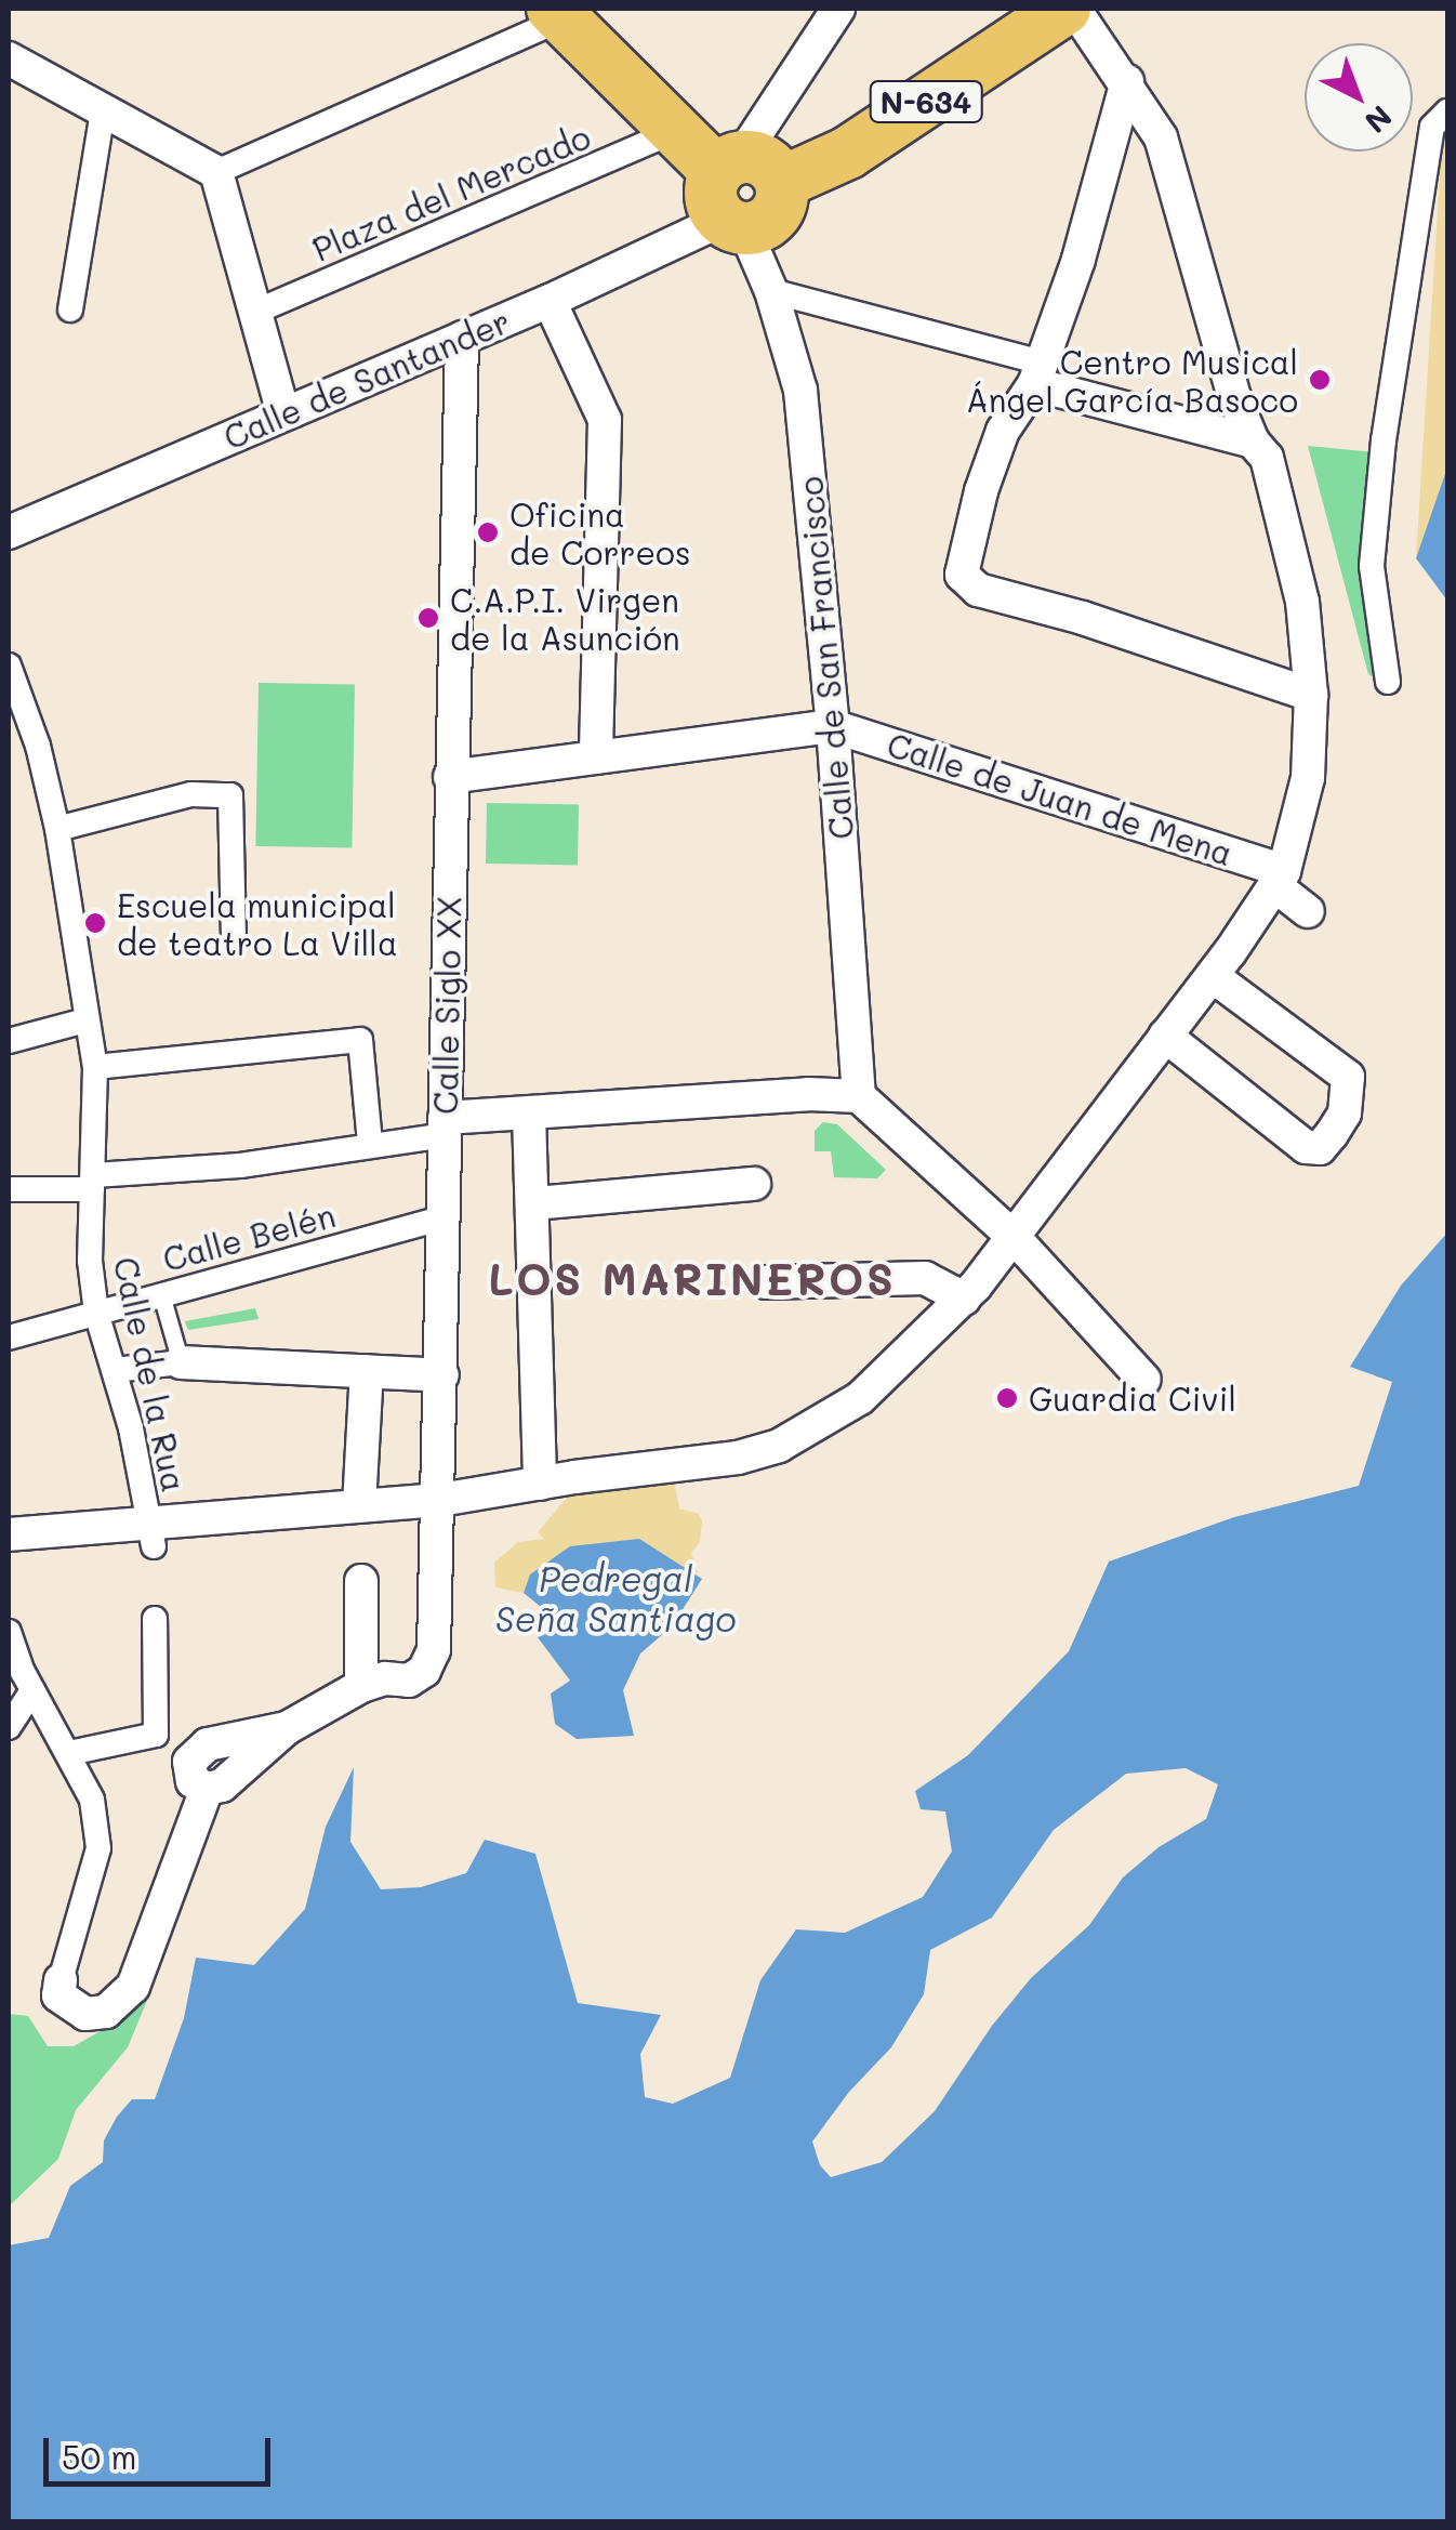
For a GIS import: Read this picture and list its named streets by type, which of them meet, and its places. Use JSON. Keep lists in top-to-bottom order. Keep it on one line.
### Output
{"streets":{"highway":["N-634"],"street":["Plaza del Mercado","Calle de Santander","Calle de San Francisco","Calle de Juan de Mena","Calle Siglo XX","Calle Belén","Calle de la Rua"]},"crossings":[["N-634","Calle de Santander"],["N-634","Calle de San Francisco"],["Calle de Santander","Calle de San Francisco"],["Calle de Santander","Calle Siglo XX"],["Calle de San Francisco","Calle de Juan de Mena"],["Calle de Juan de Mena","Calle Siglo XX"],["Calle Siglo XX","Calle Belén"],["Calle Belén","Calle de la Rua"]],"districts":["LOS MARINEROS"],"water":["Pedregal Seña Santiago"],"places":["Centro Musical Ángel García Basoco","Oficina de Correos","C.A.P.I. Virgen de la Asunción","Escuela municipal de teatro La Villa","Guardia Civil"],"scale_bar":"50 m","north":"bottom right"}
